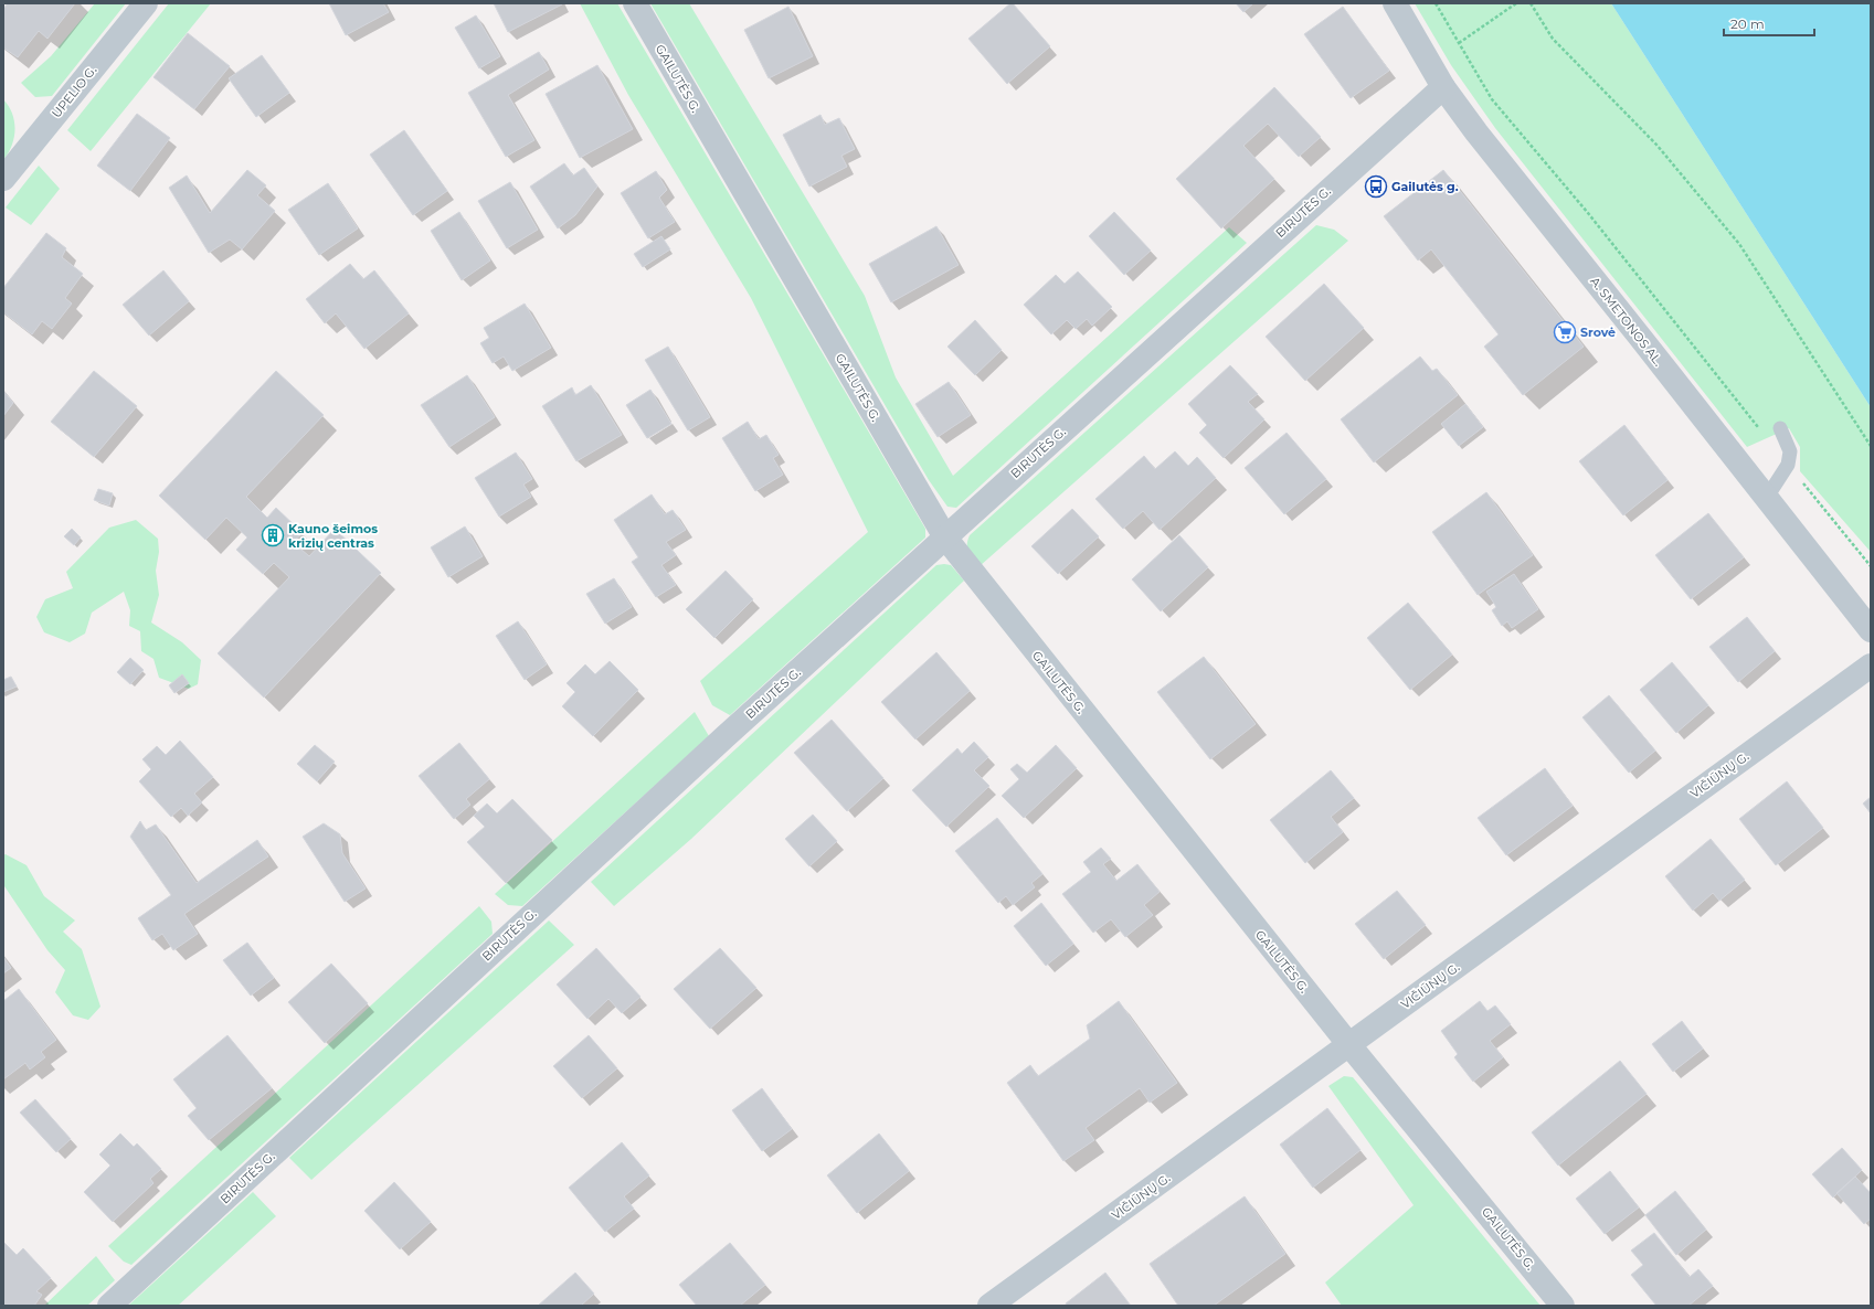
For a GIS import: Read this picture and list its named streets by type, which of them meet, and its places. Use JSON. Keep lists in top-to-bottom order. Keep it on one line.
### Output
{"streets":{"street":["GAILUTĖS G.","UPELIO G.","BIRUTĖS G.","A. SMETONOS AL.","VIČIŪNŲ G."]},"crossings":[["GAILUTĖS G.","BIRUTĖS G."],["GAILUTĖS G.","VIČIŪNŲ G."],["BIRUTĖS G.","A. SMETONOS AL."]],"places":{"bus stop":["Gailutės g."],"supermarket":["Srovė"],"building":["Kauno šeimos krizių centras"]},"scale_bar":"20 m"}
